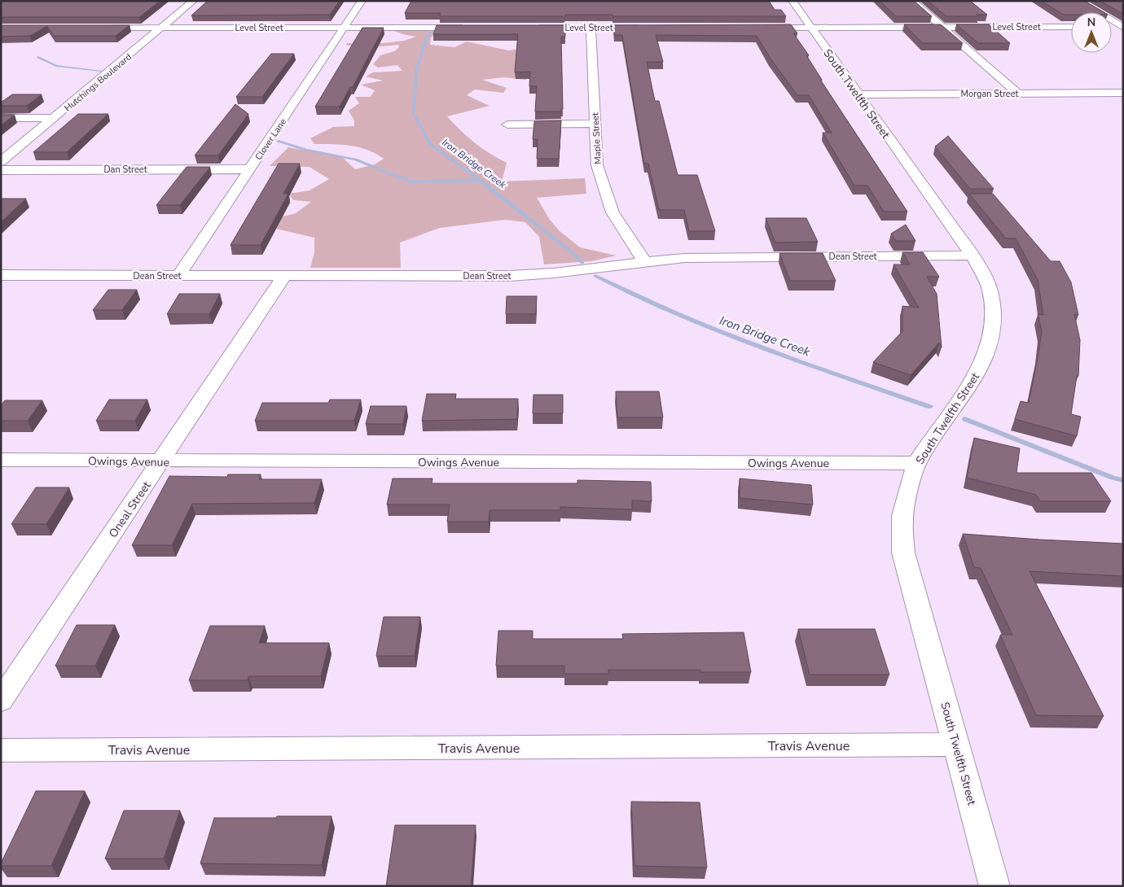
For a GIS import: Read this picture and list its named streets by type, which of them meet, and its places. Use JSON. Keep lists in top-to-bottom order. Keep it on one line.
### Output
{"streets":{"street":["Level Street","Hutchings Boulevard","South Twelfth Street","Morgan Street","Maple Street","Clover Lane","Dan Street","Dean Street","Owings Avenue","Oneal Street","Travis Avenue"]},"crossings":[["Level Street","Hutchings Boulevard"],["Level Street","South Twelfth Street"],["Level Street","Maple Street"],["Level Street","Clover Lane"],["South Twelfth Street","Morgan Street"],["South Twelfth Street","Dean Street"],["South Twelfth Street","Owings Avenue"],["South Twelfth Street","Travis Avenue"],["Maple Street","Dean Street"],["Clover Lane","Dan Street"],["Clover Lane","Dean Street"],["Dean Street","Oneal Street"],["Owings Avenue","Oneal Street"]],"water":["Iron Bridge Creek"],"north":"top"}
